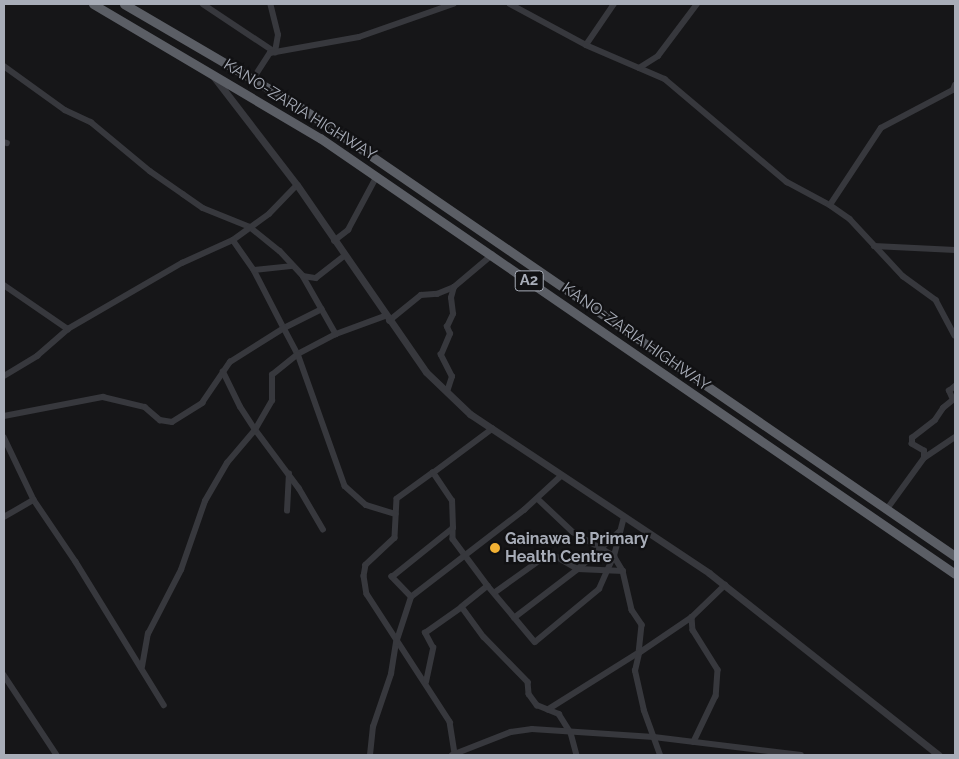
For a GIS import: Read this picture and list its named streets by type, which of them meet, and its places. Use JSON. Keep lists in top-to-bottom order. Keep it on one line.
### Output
{"streets":{"highway":["KANO-ZARIA HIGHWAY","A2"]},"places":["Gainawa B Primary Health Centre"]}
